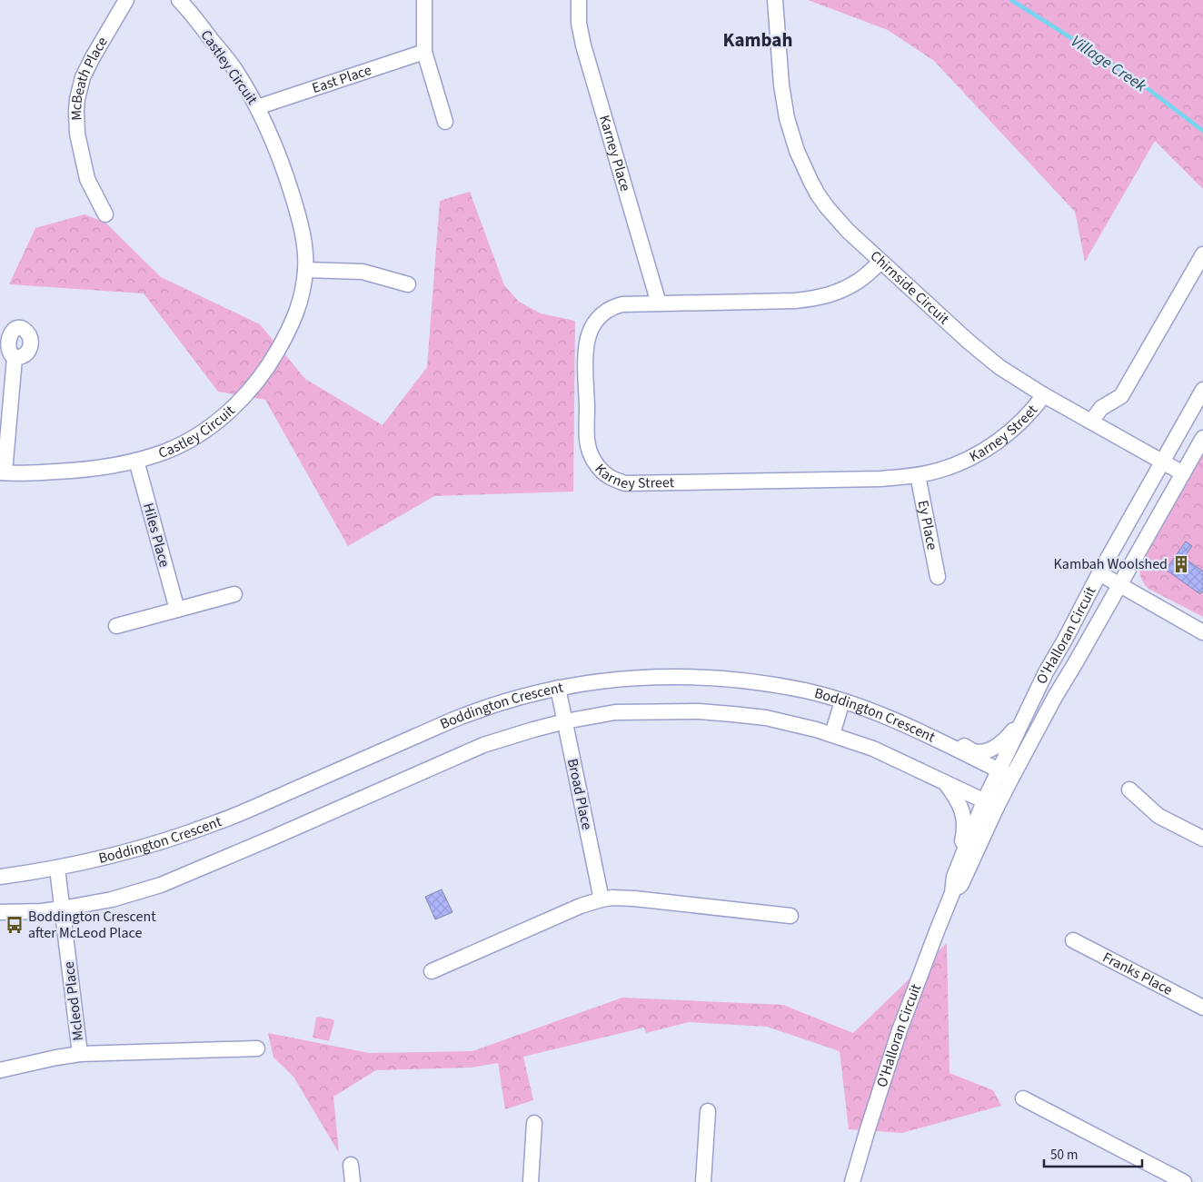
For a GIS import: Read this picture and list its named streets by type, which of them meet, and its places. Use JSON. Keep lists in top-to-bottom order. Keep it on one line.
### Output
{"streets":{"street":["Castley Circuit","East Place","McBeath Place","Karney Place","Chirnside Circuit","Karney Street","Ey Place","Hiles Place","O'Halloran Circuit","Boddington Crescent","Broad Place","Franks Place","Mcleod Place"]},"crossings":[["Castley Circuit","East Place"],["Castley Circuit","Hiles Place"],["Karney Place","Karney Street"],["Chirnside Circuit","Karney Street"],["Chirnside Circuit","O'Halloran Circuit"],["Karney Street","Ey Place"],["O'Halloran Circuit","Boddington Crescent"],["Boddington Crescent","Broad Place"],["Boddington Crescent","Mcleod Place"]],"districts":["Kambah"],"water":["Village Creek"],"places":{"building":["Kambah Woolshed"],"bus stop":["Boddington Crescent after McLeod Place"]},"scale_bar":"50 m"}
